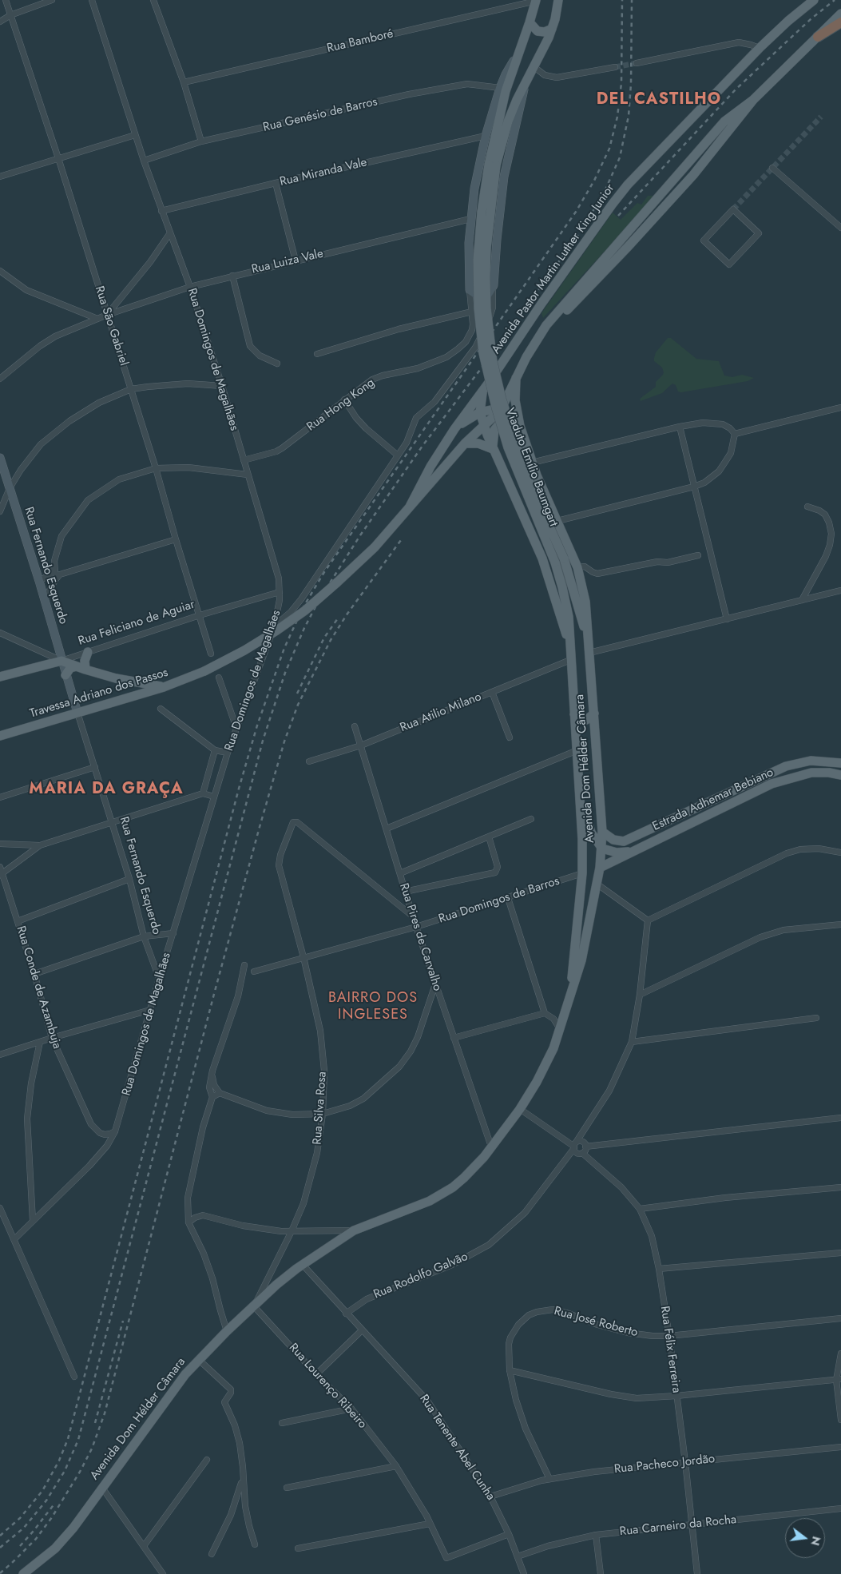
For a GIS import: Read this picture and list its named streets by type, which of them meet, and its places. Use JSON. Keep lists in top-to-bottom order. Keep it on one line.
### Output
{"streets":{"main road":["Avenida Pastor Martin Luther King Junior","Viaduto Emílio Baumgart","Rua Feliciano de Aguiar","Travessa Adriano dos Passos","Avenida Dom Hélder Câmara","Estrada Adhemar Bebiano"],"street":["Rua Bamboré","Rua Genésio de Barros","Rua Miranda Vale","Rua Luiza Vale","Rua São Gabriel","Rua Domingos de Magalhães","Rua Hong Kong","Rua Fernando Esquerdo","Rua Atilio Milano","Rua Domingos de Barros","Rua Pires de Carvalho","Rua Conde de Azambuja","Rua Silva Rosa","Rua Rodolfo Galvão","Rua José Roberto","Rua Félix Ferreira","Rua Lourenço Ribeiro","Rua Tenente Abel Cunha","Rua Pacheco Jordão","Rua Carneiro da Rocha"]},"crossings":[["Rua Genésio de Barros","Rua Domingos de Magalhães"],["Rua Miranda Vale","Rua Domingos de Magalhães"],["Rua Luiza Vale","Rua São Gabriel"],["Rua Luiza Vale","Rua Domingos de Magalhães"],["Avenida Pastor Martin Luther King Junior","Travessa Adriano dos Passos"],["Avenida Pastor Martin Luther King Junior","Avenida Dom Hélder Câmara"],["Rua São Gabriel","Rua Feliciano de Aguiar"],["Rua Domingos de Magalhães","Rua Hong Kong"],["Rua Domingos de Magalhães","Rua Fernando Esquerdo"],["Rua Domingos de Magalhães","Rua Feliciano de Aguiar"],["Rua Domingos de Magalhães","Rua Conde de Azambuja"],["Viaduto Emílio Baumgart","Avenida Dom Hélder Câmara"],["Rua Fernando Esquerdo","Rua Feliciano de Aguiar"],["Rua Fernando Esquerdo","Travessa Adriano dos Passos"],["Rua Atilio Milano","Avenida Dom Hélder Câmara"],["Rua Atilio Milano","Rua Pires de Carvalho"],["Avenida Dom Hélder Câmara","Estrada Adhemar Bebiano"],["Avenida Dom Hélder Câmara","Rua Domingos de Barros"],["Avenida Dom Hélder Câmara","Rua Pires de Carvalho"],["Avenida Dom Hélder Câmara","Rua Silva Rosa"],["Avenida Dom Hélder Câmara","Rua Lourenço Ribeiro"],["Avenida Dom Hélder Câmara","Rua Tenente Abel Cunha"],["Rua Domingos de Barros","Rua Pires de Carvalho"],["Rua Domingos de Barros","Rua Silva Rosa"],["Rua Pires de Carvalho","Rua Silva Rosa"],["Rua Silva Rosa","Rua Lourenço Ribeiro"],["Rua Rodolfo Galvão","Rua Félix Ferreira"],["Rua Rodolfo Galvão","Rua Tenente Abel Cunha"],["Rua José Roberto","Rua Félix Ferreira"],["Rua José Roberto","Rua Pacheco Jordão"],["Rua Félix Ferreira","Rua Pacheco Jordão"],["Rua Félix Ferreira","Rua Carneiro da Rocha"],["Rua Lourenço Ribeiro","Rua Tenente Abel Cunha"],["Rua Tenente Abel Cunha","Rua Pacheco Jordão"],["Rua Tenente Abel Cunha","Rua Carneiro da Rocha"]],"districts":["DEL CASTILHO","MARIA DA GRAÇA","BAIRRO DOS INGLESES"],"north":"right"}
